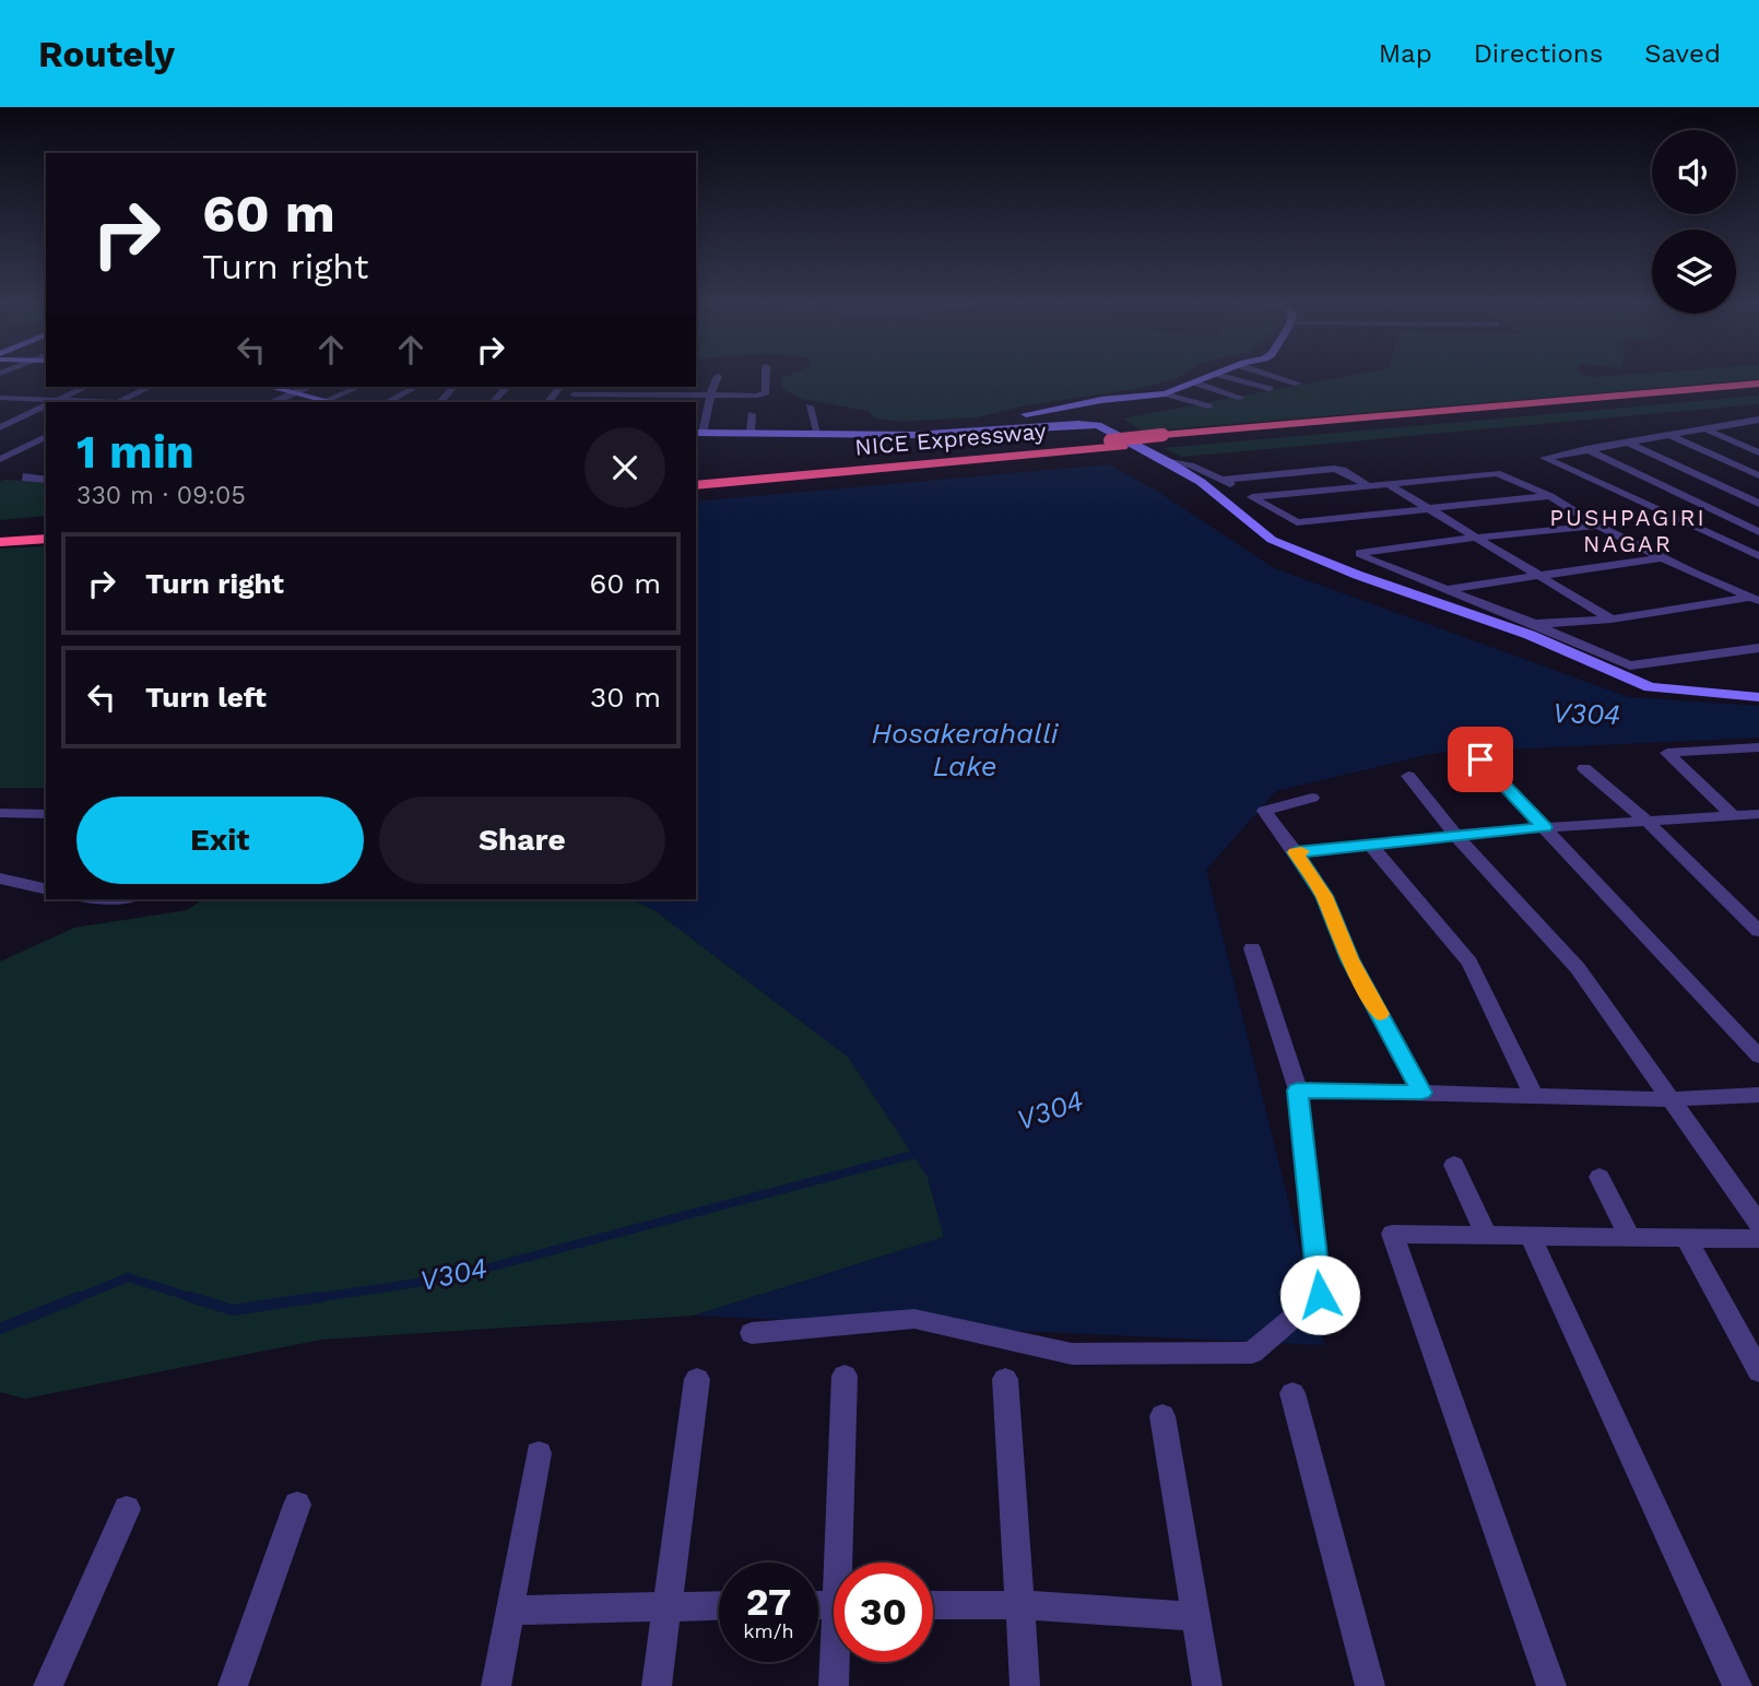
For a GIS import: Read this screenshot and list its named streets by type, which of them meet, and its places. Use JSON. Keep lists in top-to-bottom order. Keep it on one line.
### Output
{"streets":{"highway":["NICE Expressway"]},"districts":["PUSHPAGIRI NAGAR"],"water":["V304","Hosakerahalli Lake"],"page":{"header":"Routely","nav":["Map","Directions","Saved"],"turn":["60 m","Turn right"],"heading":["1 min","330 m · 09:05"],"list":[{"name":"Turn right","value":"60 m"},{"name":"Turn left","value":"30 m"}],"buttons":["Exit","Share"],"speed":"27 km/h","limit":"30"}}
